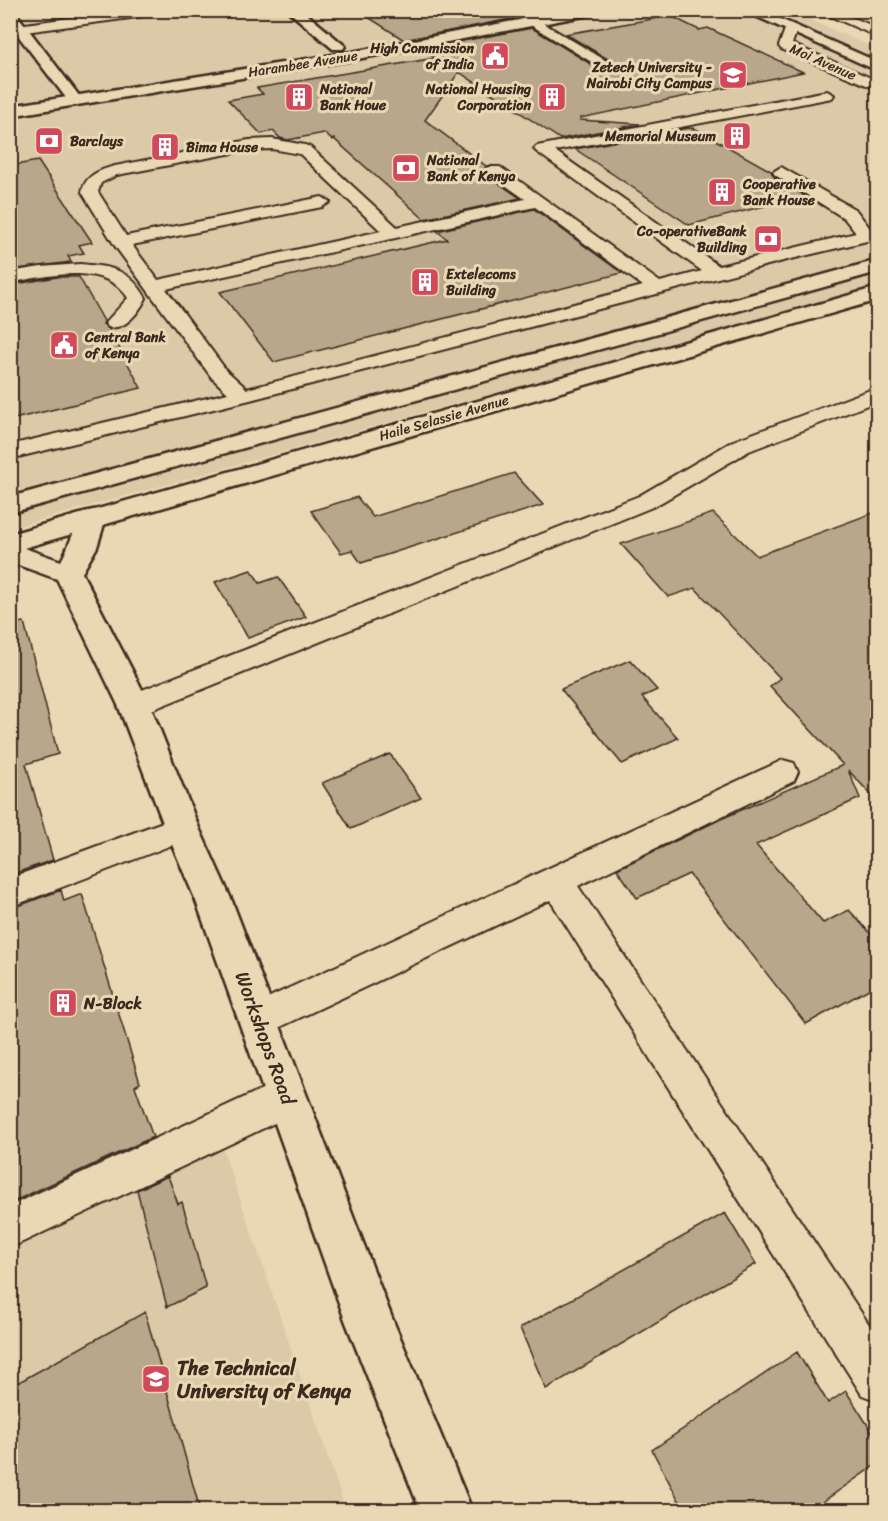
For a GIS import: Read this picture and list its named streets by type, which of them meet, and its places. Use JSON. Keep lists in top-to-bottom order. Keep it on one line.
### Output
{"streets":{"street":["Moi Avenue","Harambee Avenue","Haile Selassie Avenue","Workshops Road"]},"places":{"public building":["High Commission of India","Central Bank of Kenya"],"school or university":["Zetech University - Nairobi City Campus","The Technical University of Kenya"],"building":["National Bank Houe","National Housing Corporation","Memorial Museum","Bima House","Cooperative Bank House","Extelecoms Building","N-Block"],"bank":["Barclays","National Bank of Kenya","Co-operativeBank Building"]}}
